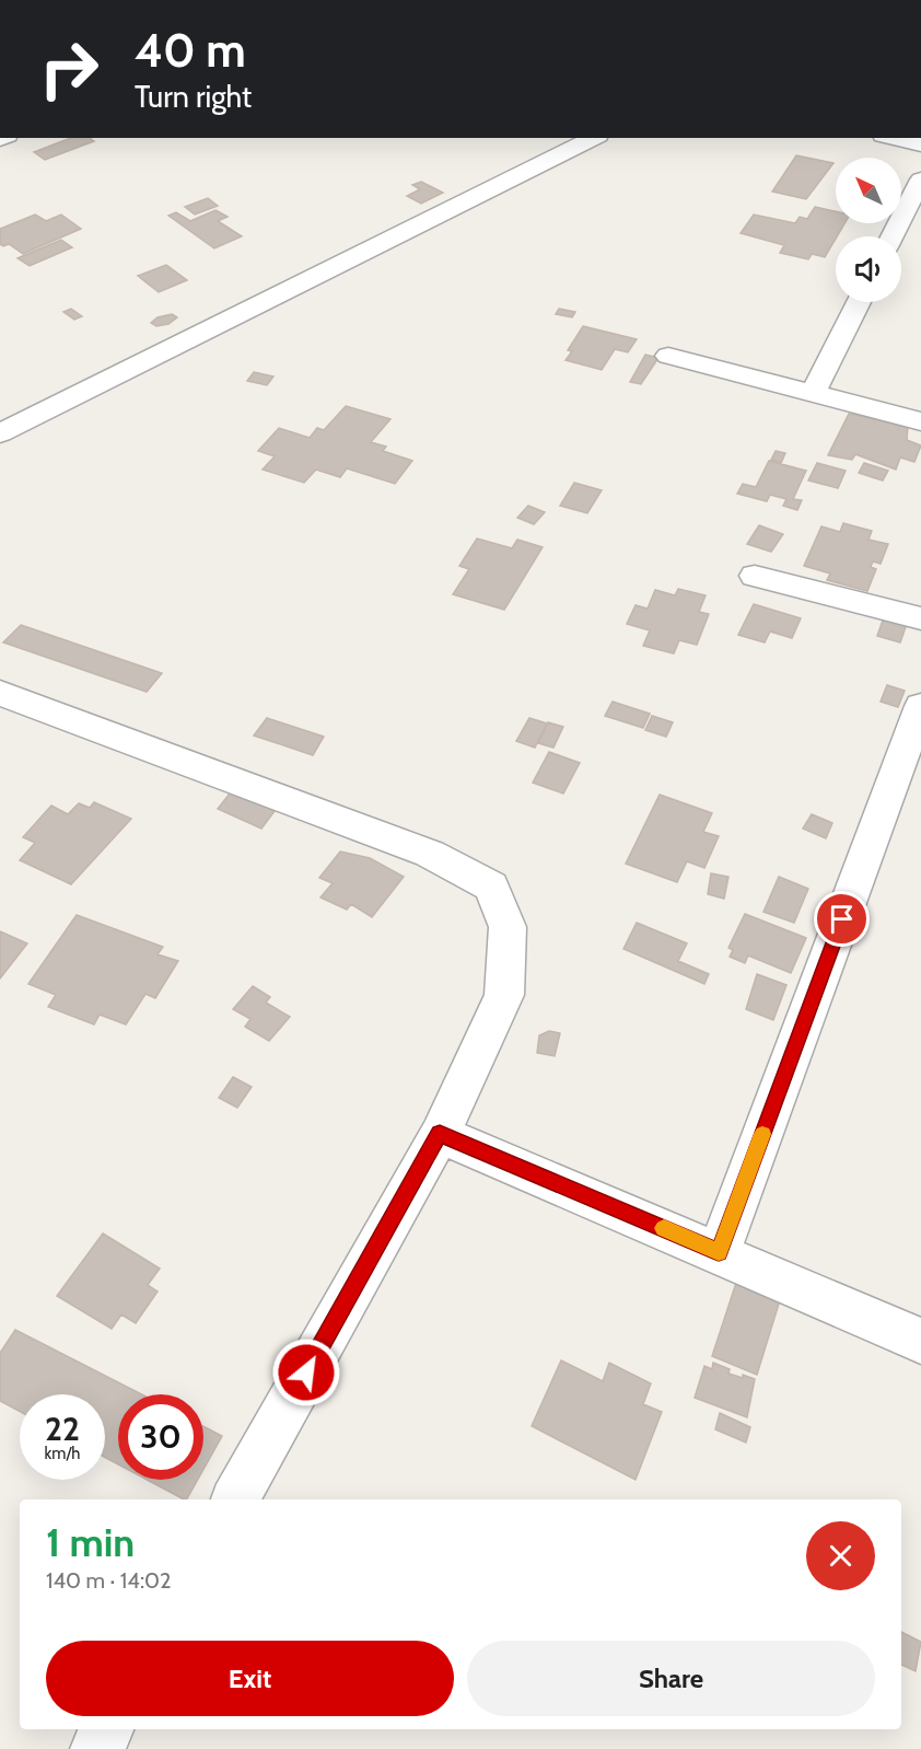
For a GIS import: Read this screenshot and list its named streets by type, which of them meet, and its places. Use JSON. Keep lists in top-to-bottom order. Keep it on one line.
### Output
{"north":"top left","page":{"turn":["40 m","Turn right"],"speed":"22 km/h","limit":"30","heading":["1 min","140 m · 14:02"],"buttons":["Exit","Share"]}}
